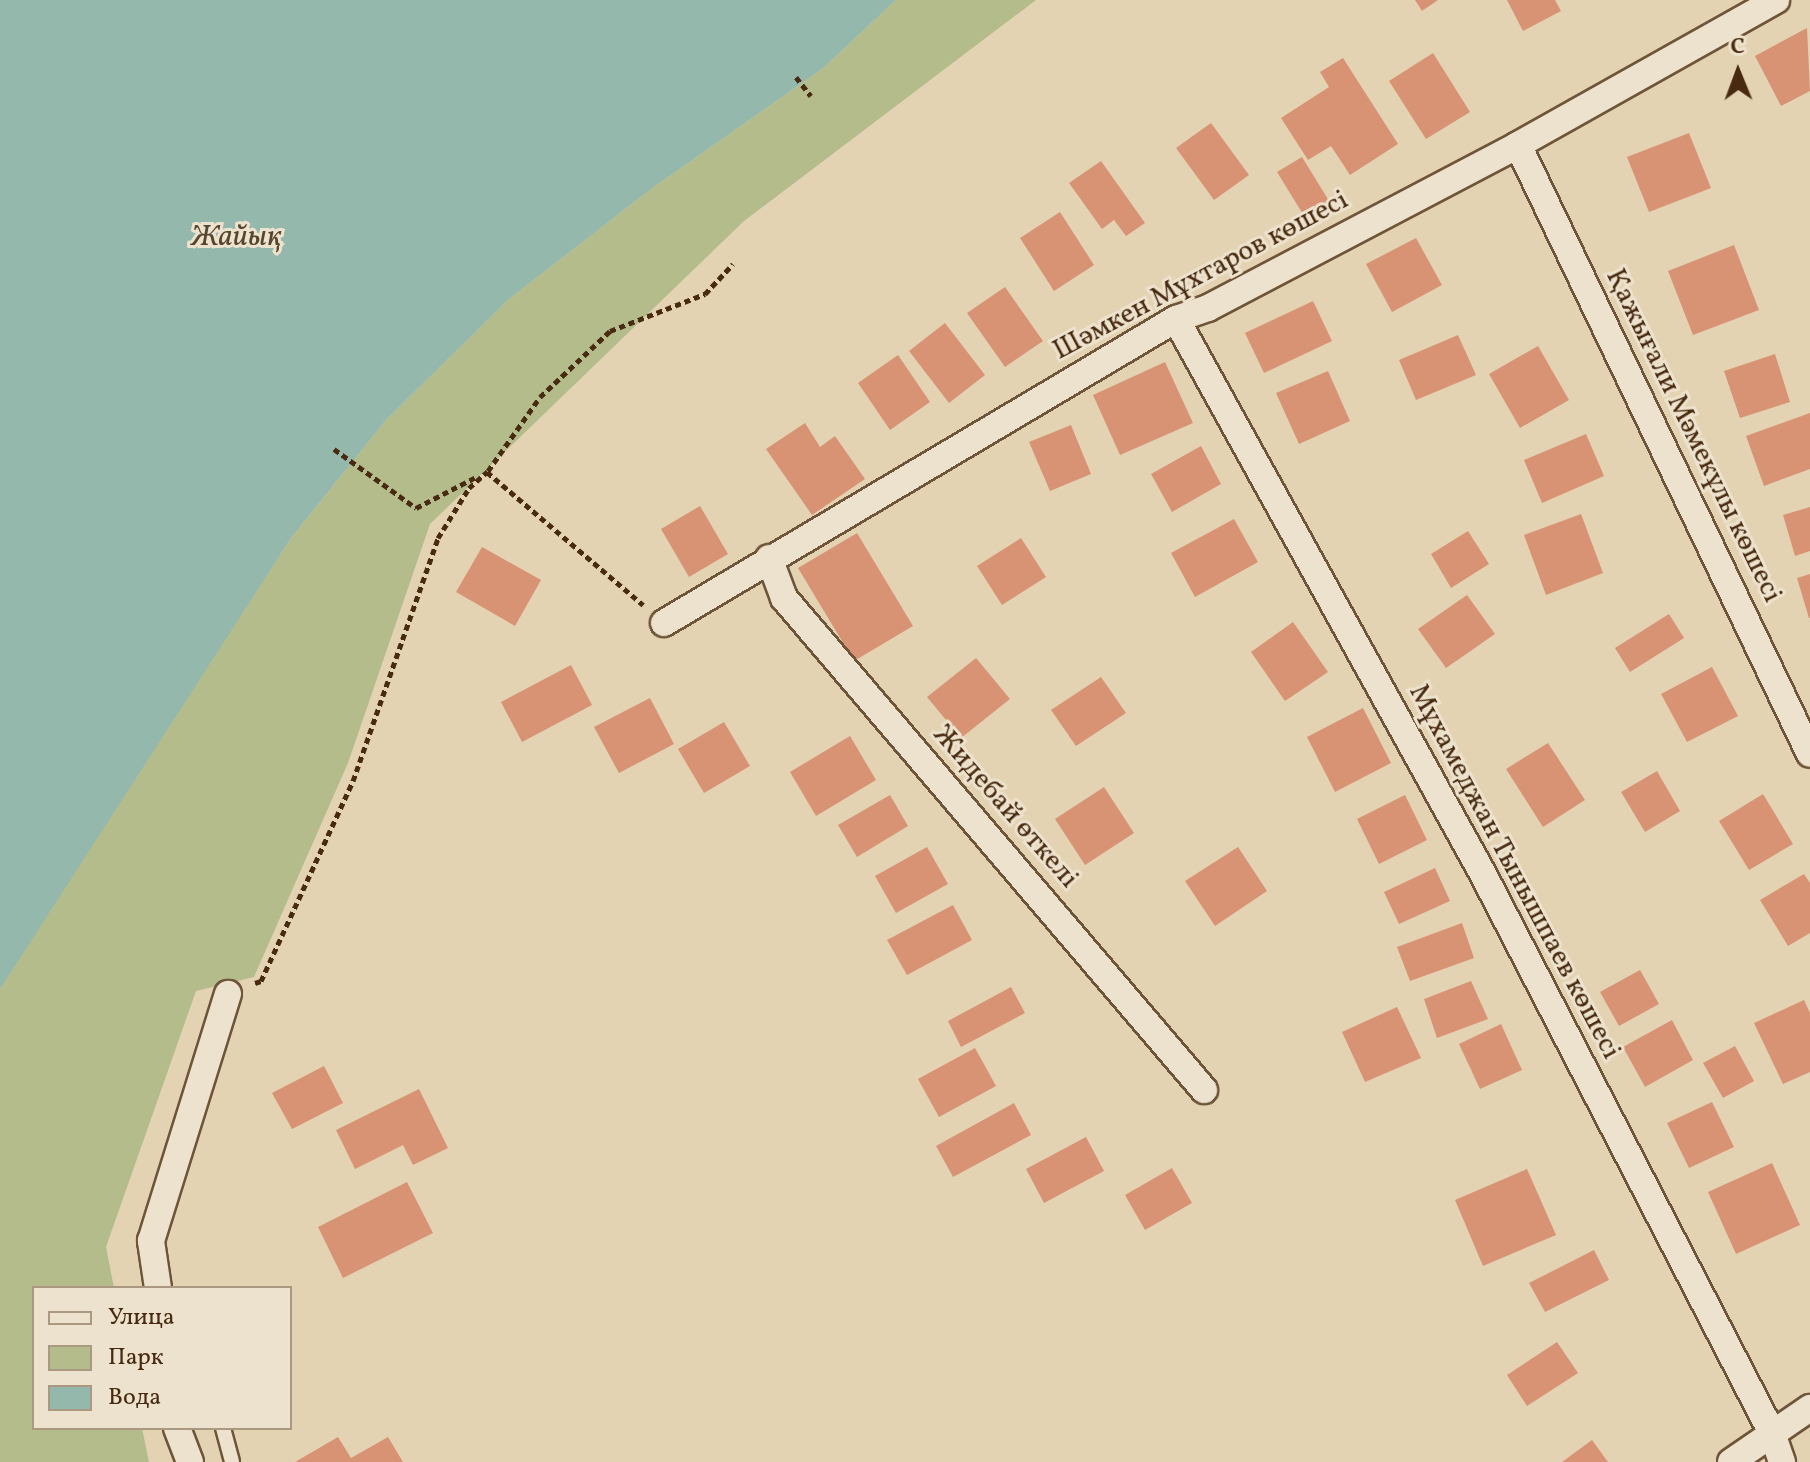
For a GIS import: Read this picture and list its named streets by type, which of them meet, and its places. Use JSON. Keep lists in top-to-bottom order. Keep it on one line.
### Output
{"streets":{"street":["Шәмкен Мұхтаров көшесі","Қажығали Мәмекұлы көшесі","Жидебай өткелі","Мұхамеджан Тынышпаев көшесі"]},"crossings":[["Шәмкен Мұхтаров көшесі","Қажығали Мәмекұлы көшесі"],["Шәмкен Мұхтаров көшесі","Жидебай өткелі"],["Шәмкен Мұхтаров көшесі","Мұхамеджан Тынышпаев көшесі"]],"water":["Жайық"],"legend":["Улица","Парк","Вода"],"north":"top"}
